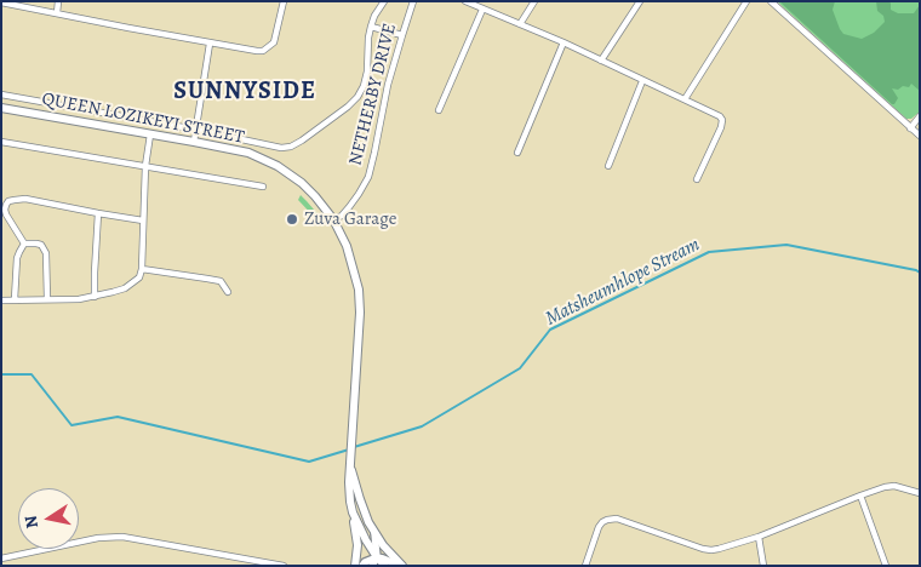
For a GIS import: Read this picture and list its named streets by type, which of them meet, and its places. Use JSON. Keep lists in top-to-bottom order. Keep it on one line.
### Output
{"streets":{"main road":["QUEEN LOZIKEYI STREET"],"street":["NETHERBY DRIVE"]},"crossings":[["NETHERBY DRIVE","QUEEN LOZIKEYI STREET"]],"districts":["SUNNYSIDE"],"water":["Matsheumhlope Stream"],"places":["Zuva Garage"],"north":"left"}
